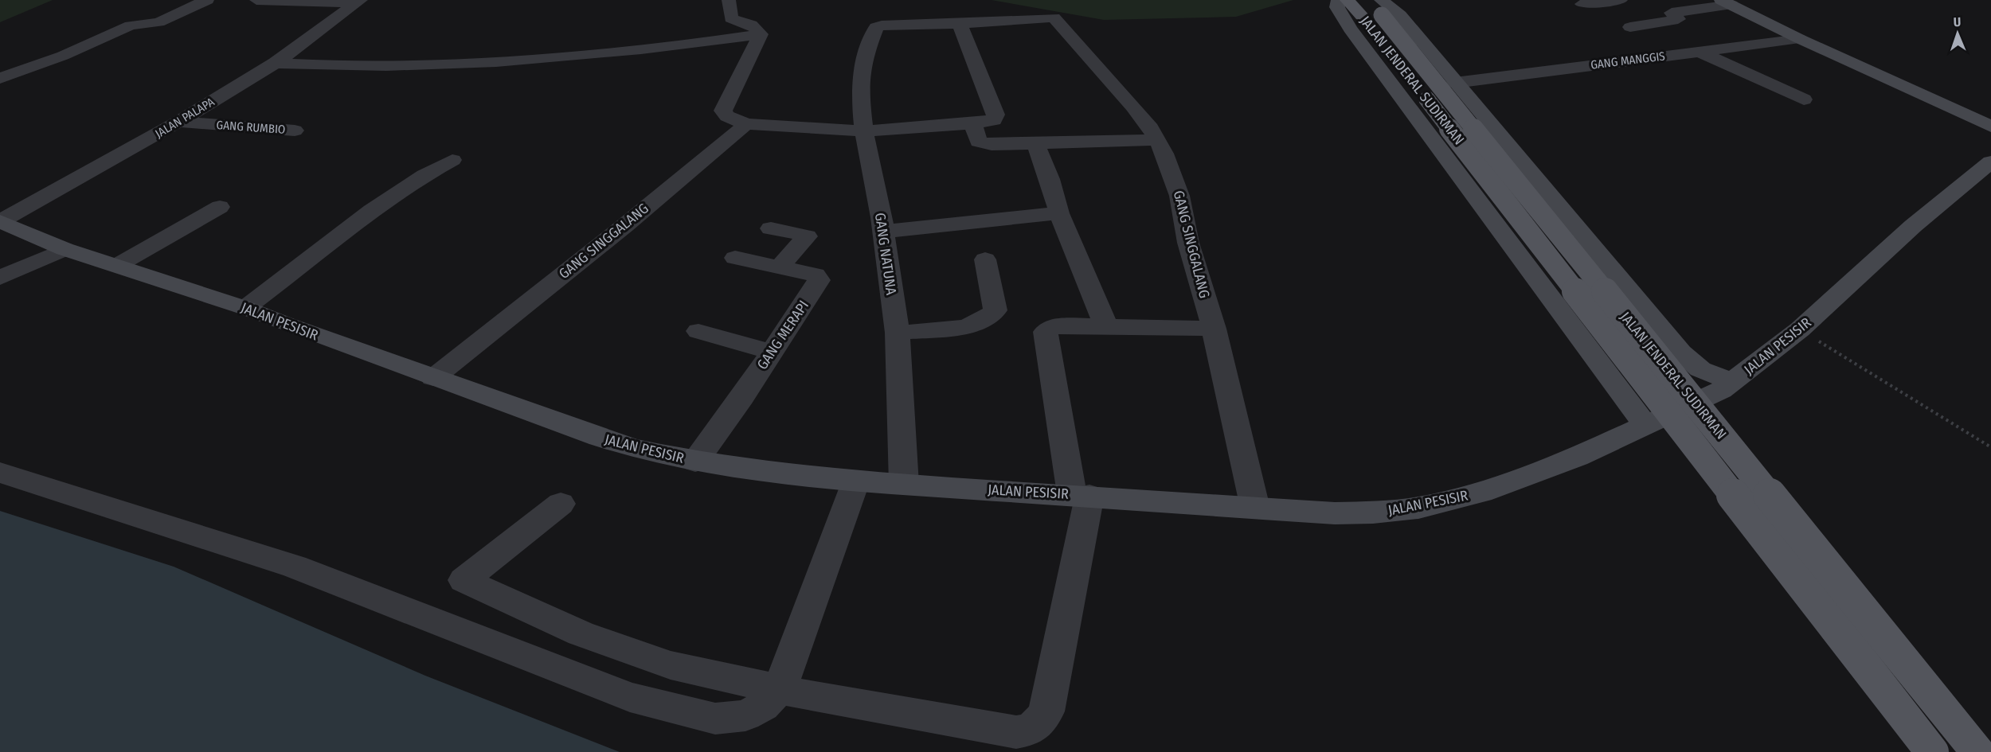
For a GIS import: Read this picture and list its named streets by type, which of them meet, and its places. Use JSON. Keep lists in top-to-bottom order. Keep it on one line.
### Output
{"streets":{"main road":["JALAN JENDERAL SUDIRMAN"],"street":["GANG MANGGIS","JALAN PALAPA","GANG RUMBIO","GANG SINGGALANG","GANG NATUNA","JALAN PESISIR","GANG MERAPI"]},"crossings":[["JALAN PALAPA","GANG RUMBIO"],["JALAN PALAPA","JALAN PESISIR"],["GANG SINGGALANG","GANG NATUNA"],["GANG SINGGALANG","JALAN PESISIR"],["GANG NATUNA","JALAN PESISIR"],["JALAN PESISIR","GANG MERAPI"]],"north":"top"}
